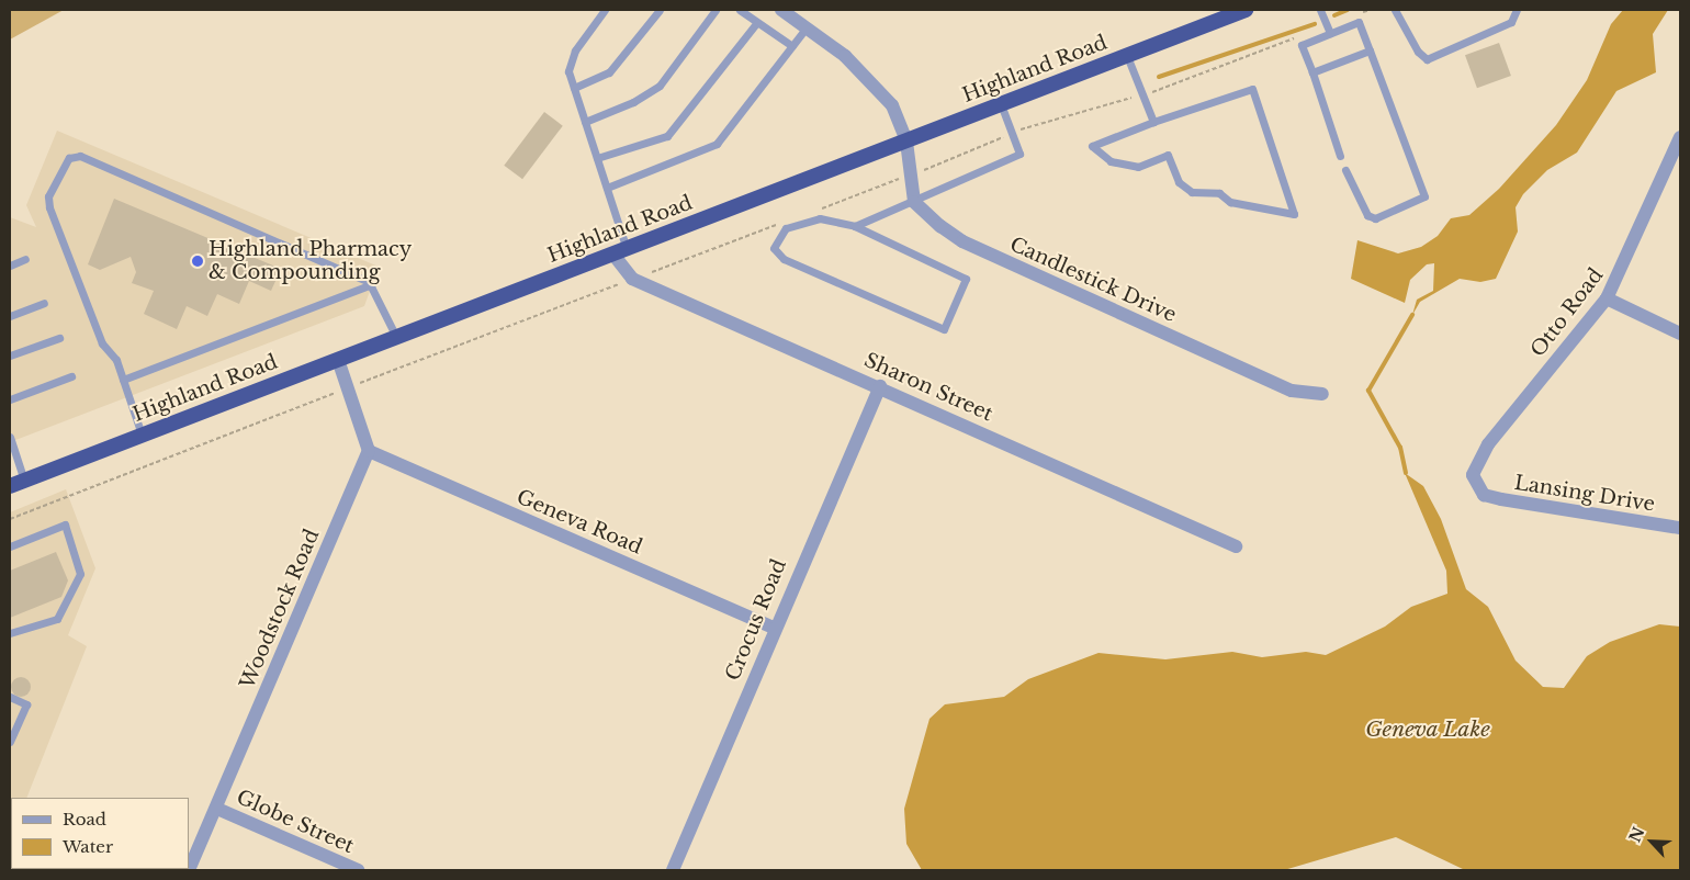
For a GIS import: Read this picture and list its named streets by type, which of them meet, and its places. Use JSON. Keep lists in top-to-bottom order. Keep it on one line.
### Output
{"streets":{"highway":["Highland Road"],"street":["Candlestick Drive","Otto Road","Sharon Street","Lansing Drive","Geneva Road","Woodstock Road","Crocus Road","Globe Street"]},"crossings":[["Otto Road","Lansing Drive"],["Sharon Street","Crocus Road"],["Geneva Road","Woodstock Road"],["Geneva Road","Crocus Road"],["Woodstock Road","Globe Street"]],"water":["Geneva Lake"],"places":["Highland Pharmacy & Compounding"],"legend":["Road","Water"],"north":"top left"}
